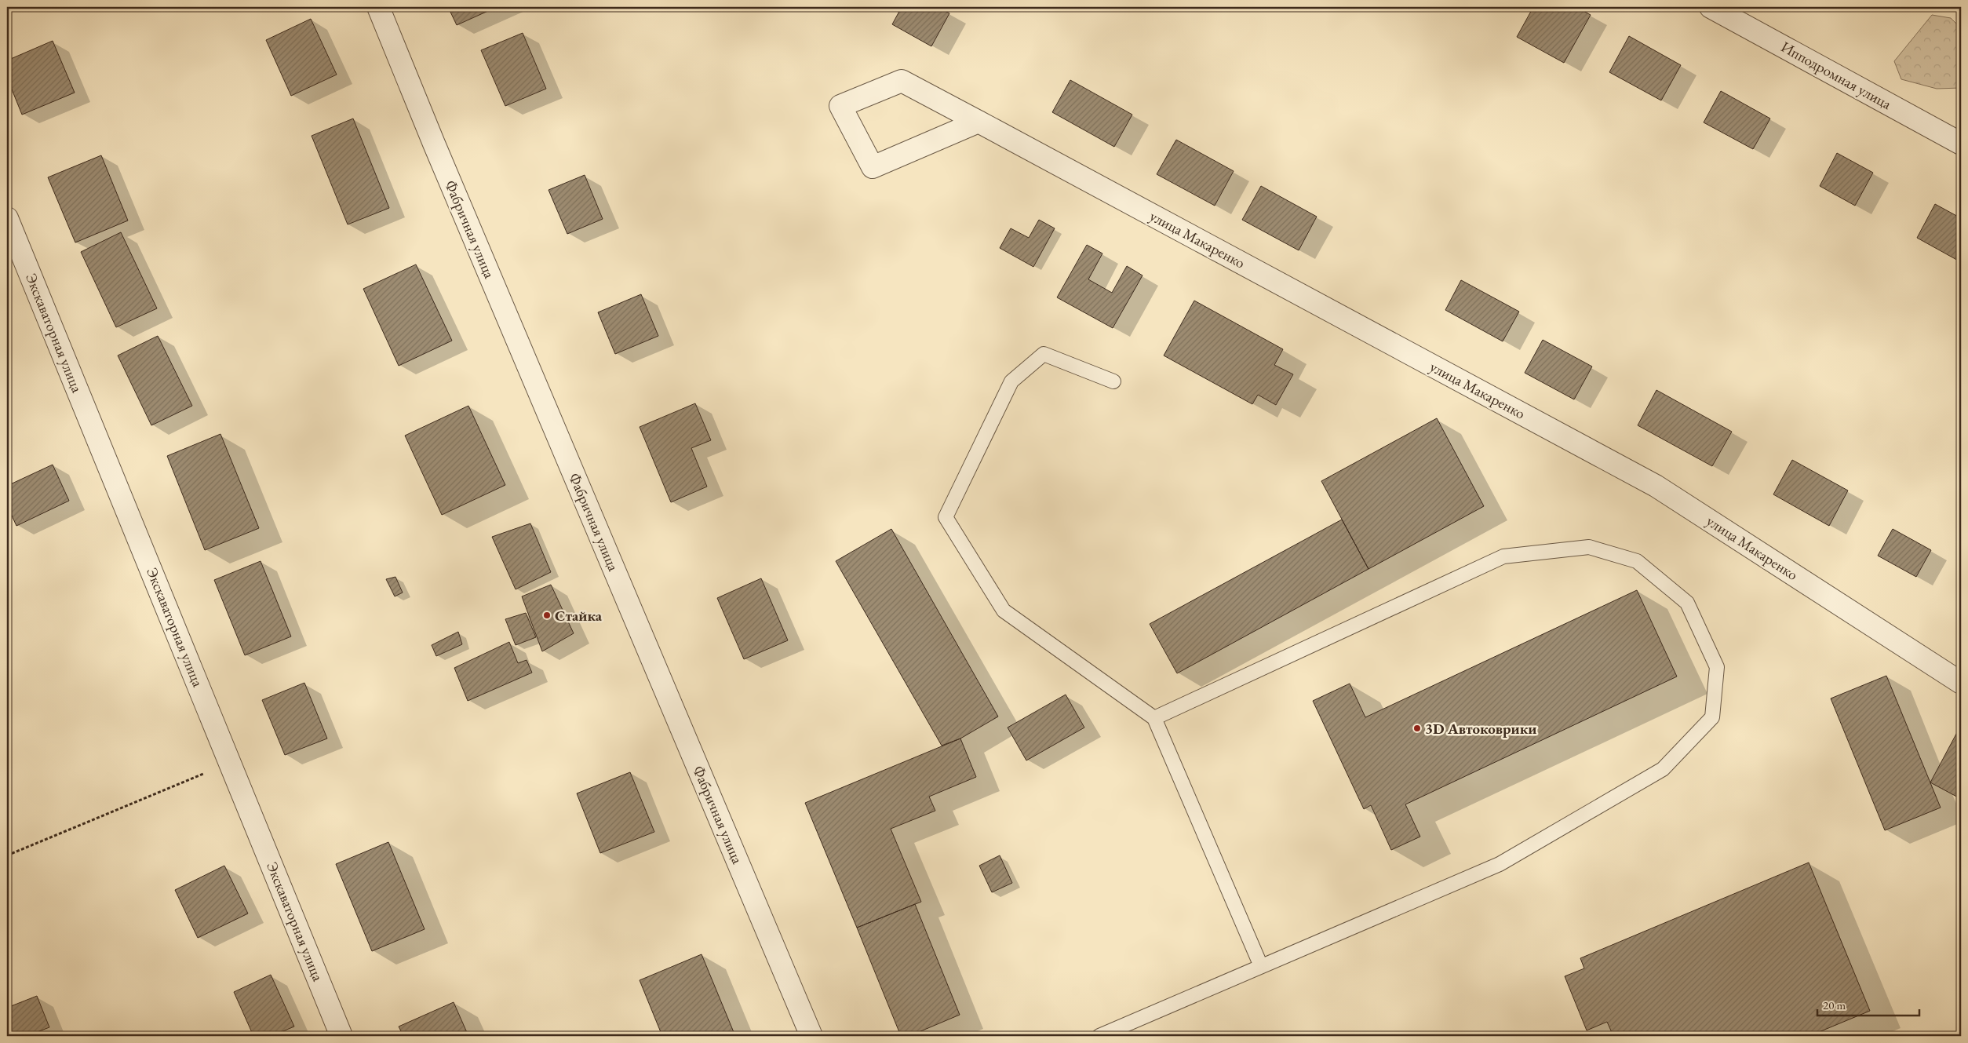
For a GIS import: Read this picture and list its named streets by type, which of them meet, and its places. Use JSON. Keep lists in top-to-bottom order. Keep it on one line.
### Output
{"streets":{"street":["Ипподромная улица","Фабричная улица","улица Макаренко","Экскаваторная улица"]},"places":["Стайка","3D Автоковрики"],"scale_bar":"20 m"}
